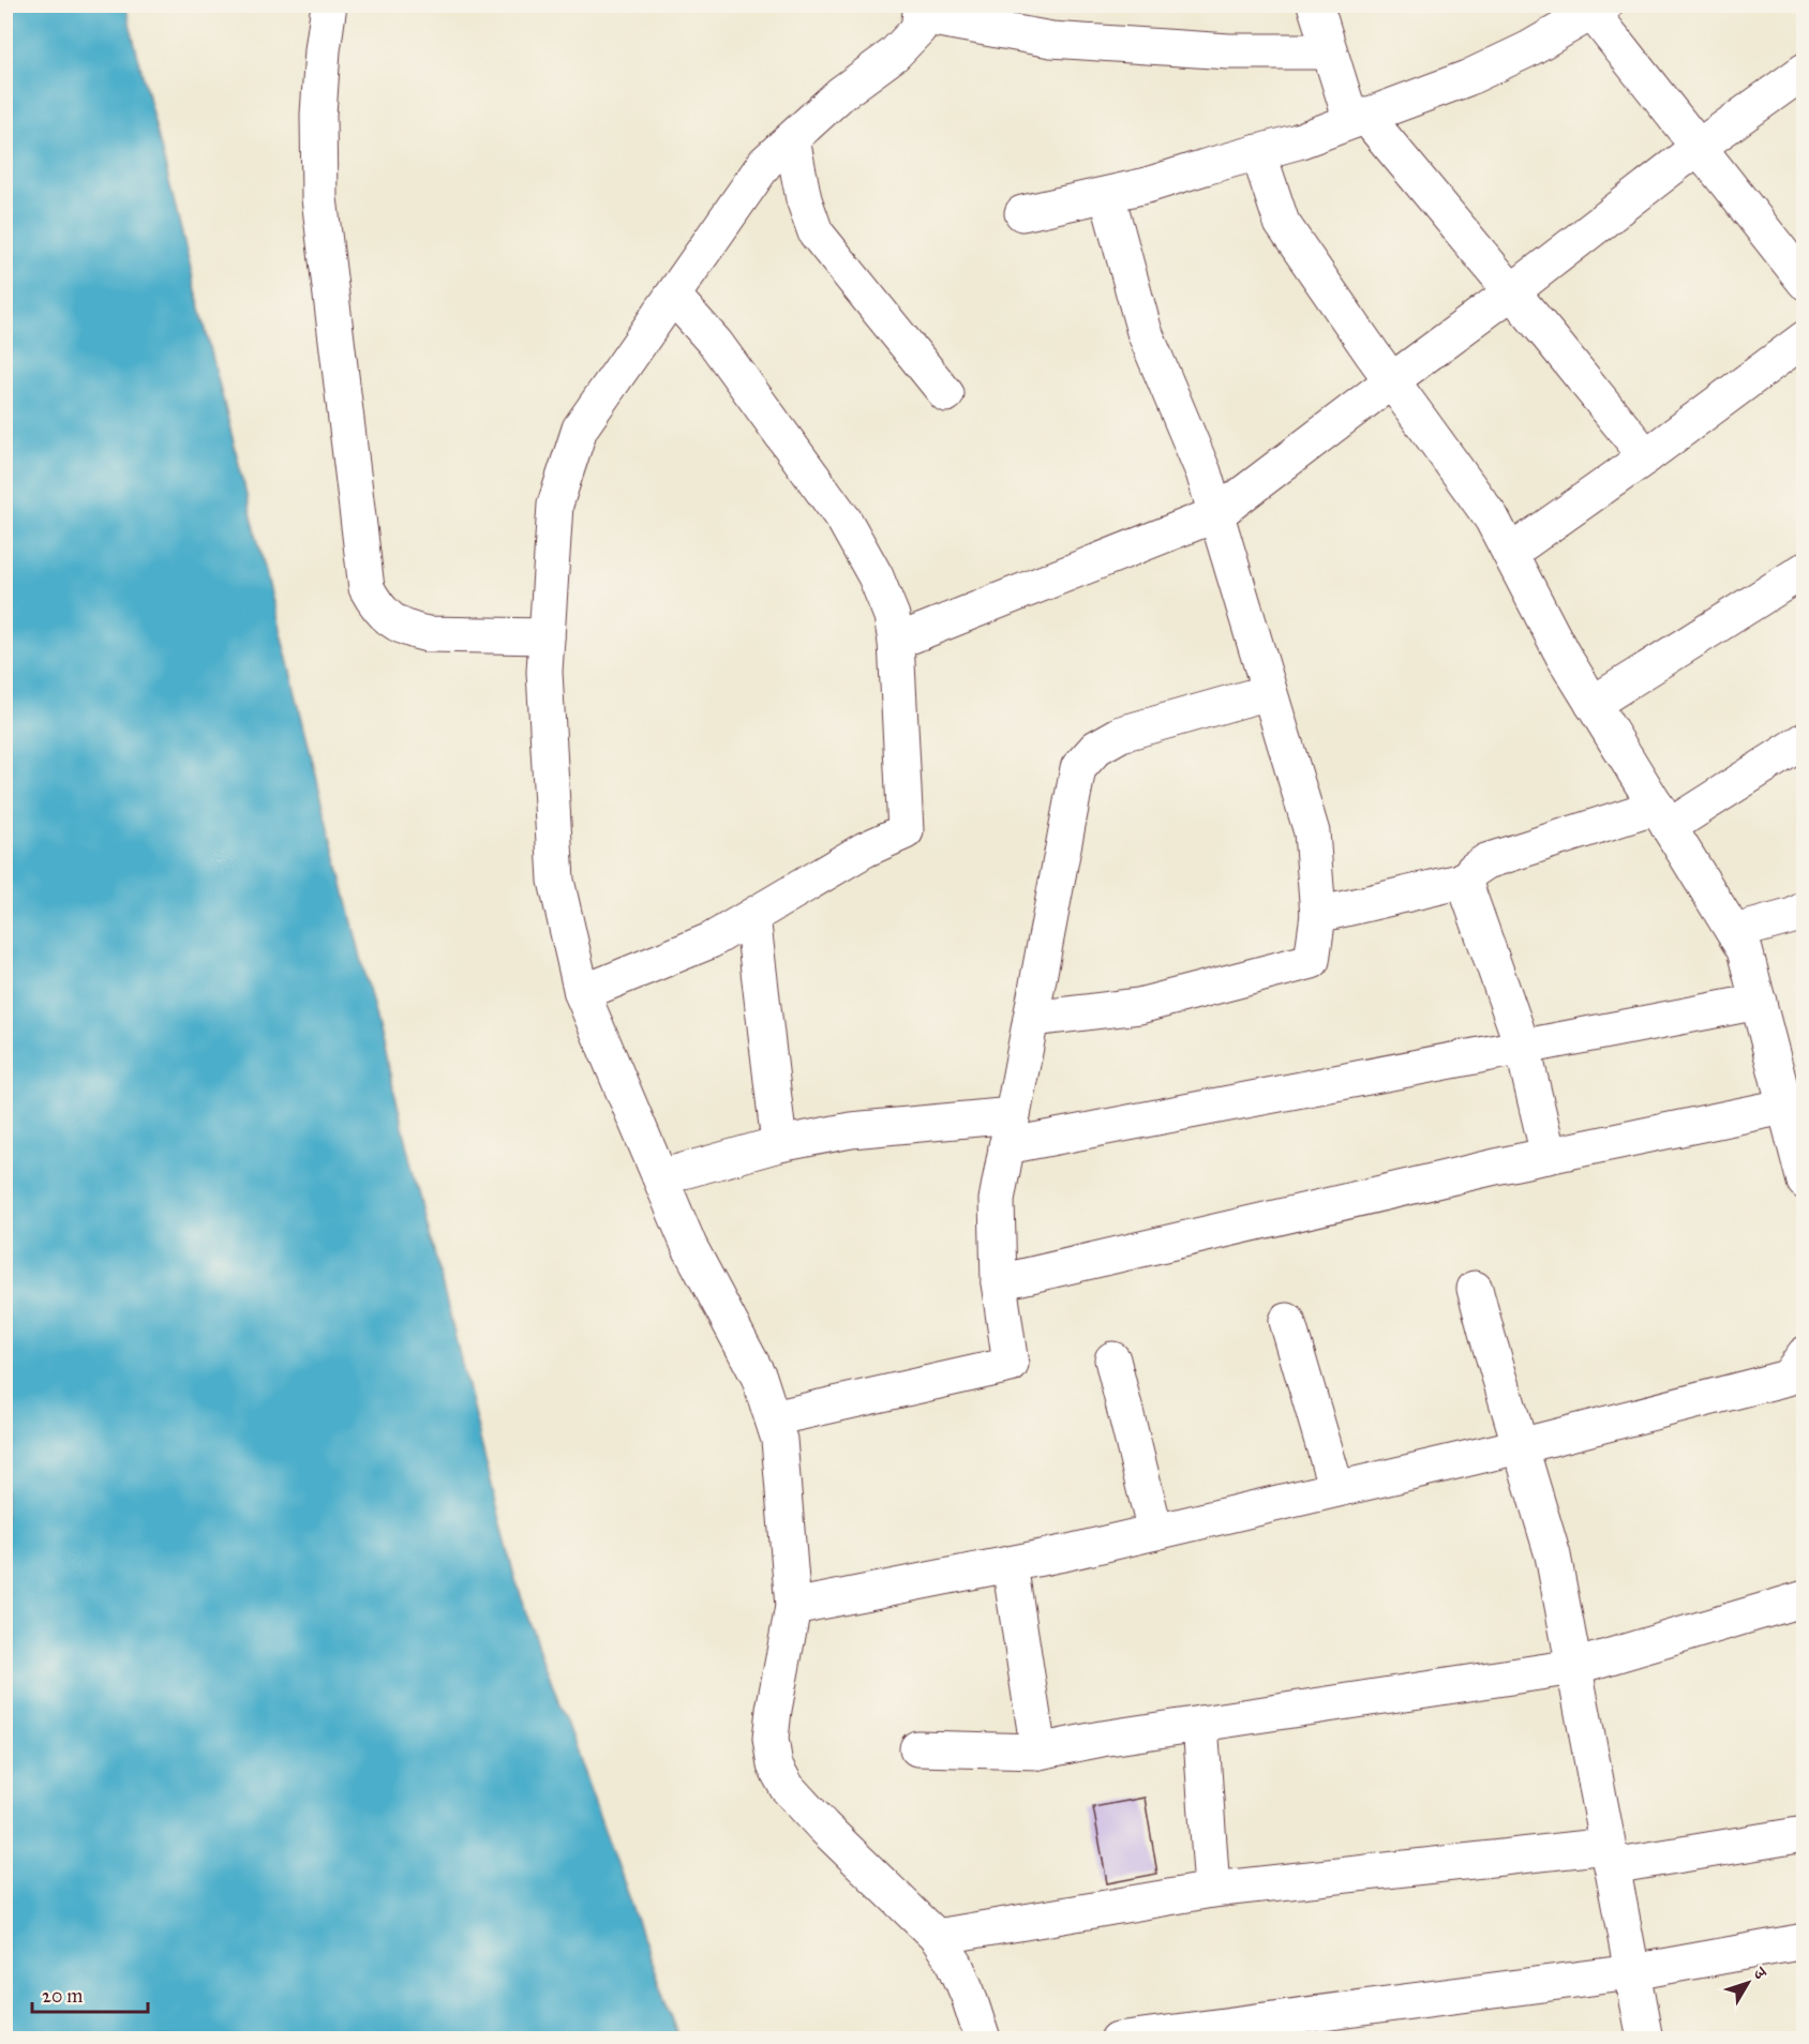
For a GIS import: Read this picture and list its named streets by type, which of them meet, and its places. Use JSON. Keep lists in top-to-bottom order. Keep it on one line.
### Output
{"scale_bar":"20 m","north":"top right"}
